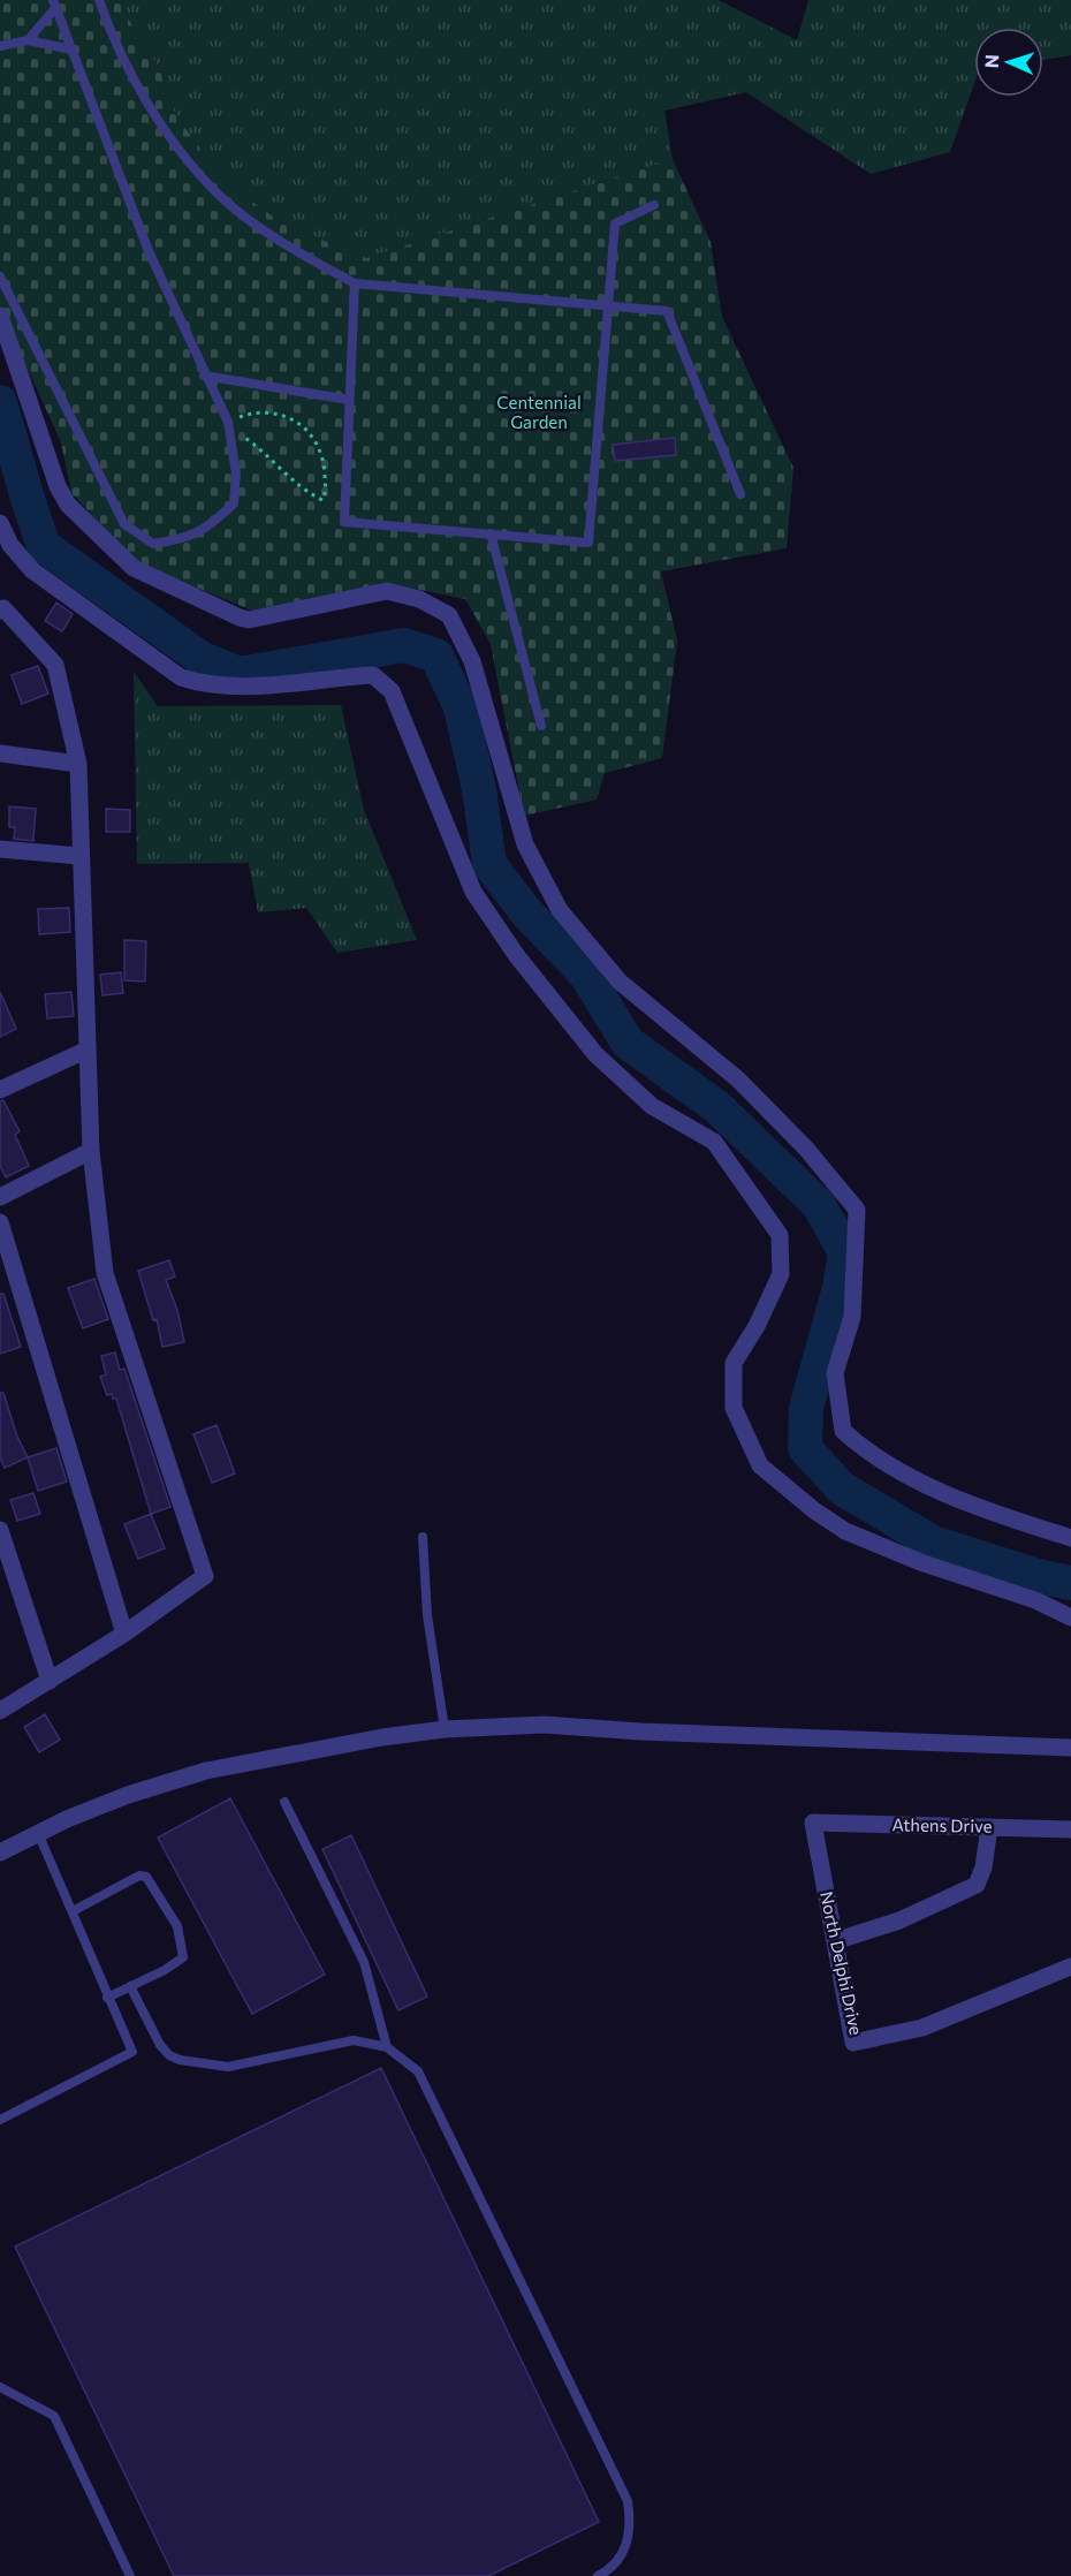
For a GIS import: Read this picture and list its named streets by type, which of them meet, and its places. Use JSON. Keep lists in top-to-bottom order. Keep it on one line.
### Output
{"streets":{"street":["Athens Drive","North Delphi Drive"]},"crossings":[["Athens Drive","North Delphi Drive"]],"parks":["Centennial Garden"],"north":"left"}
